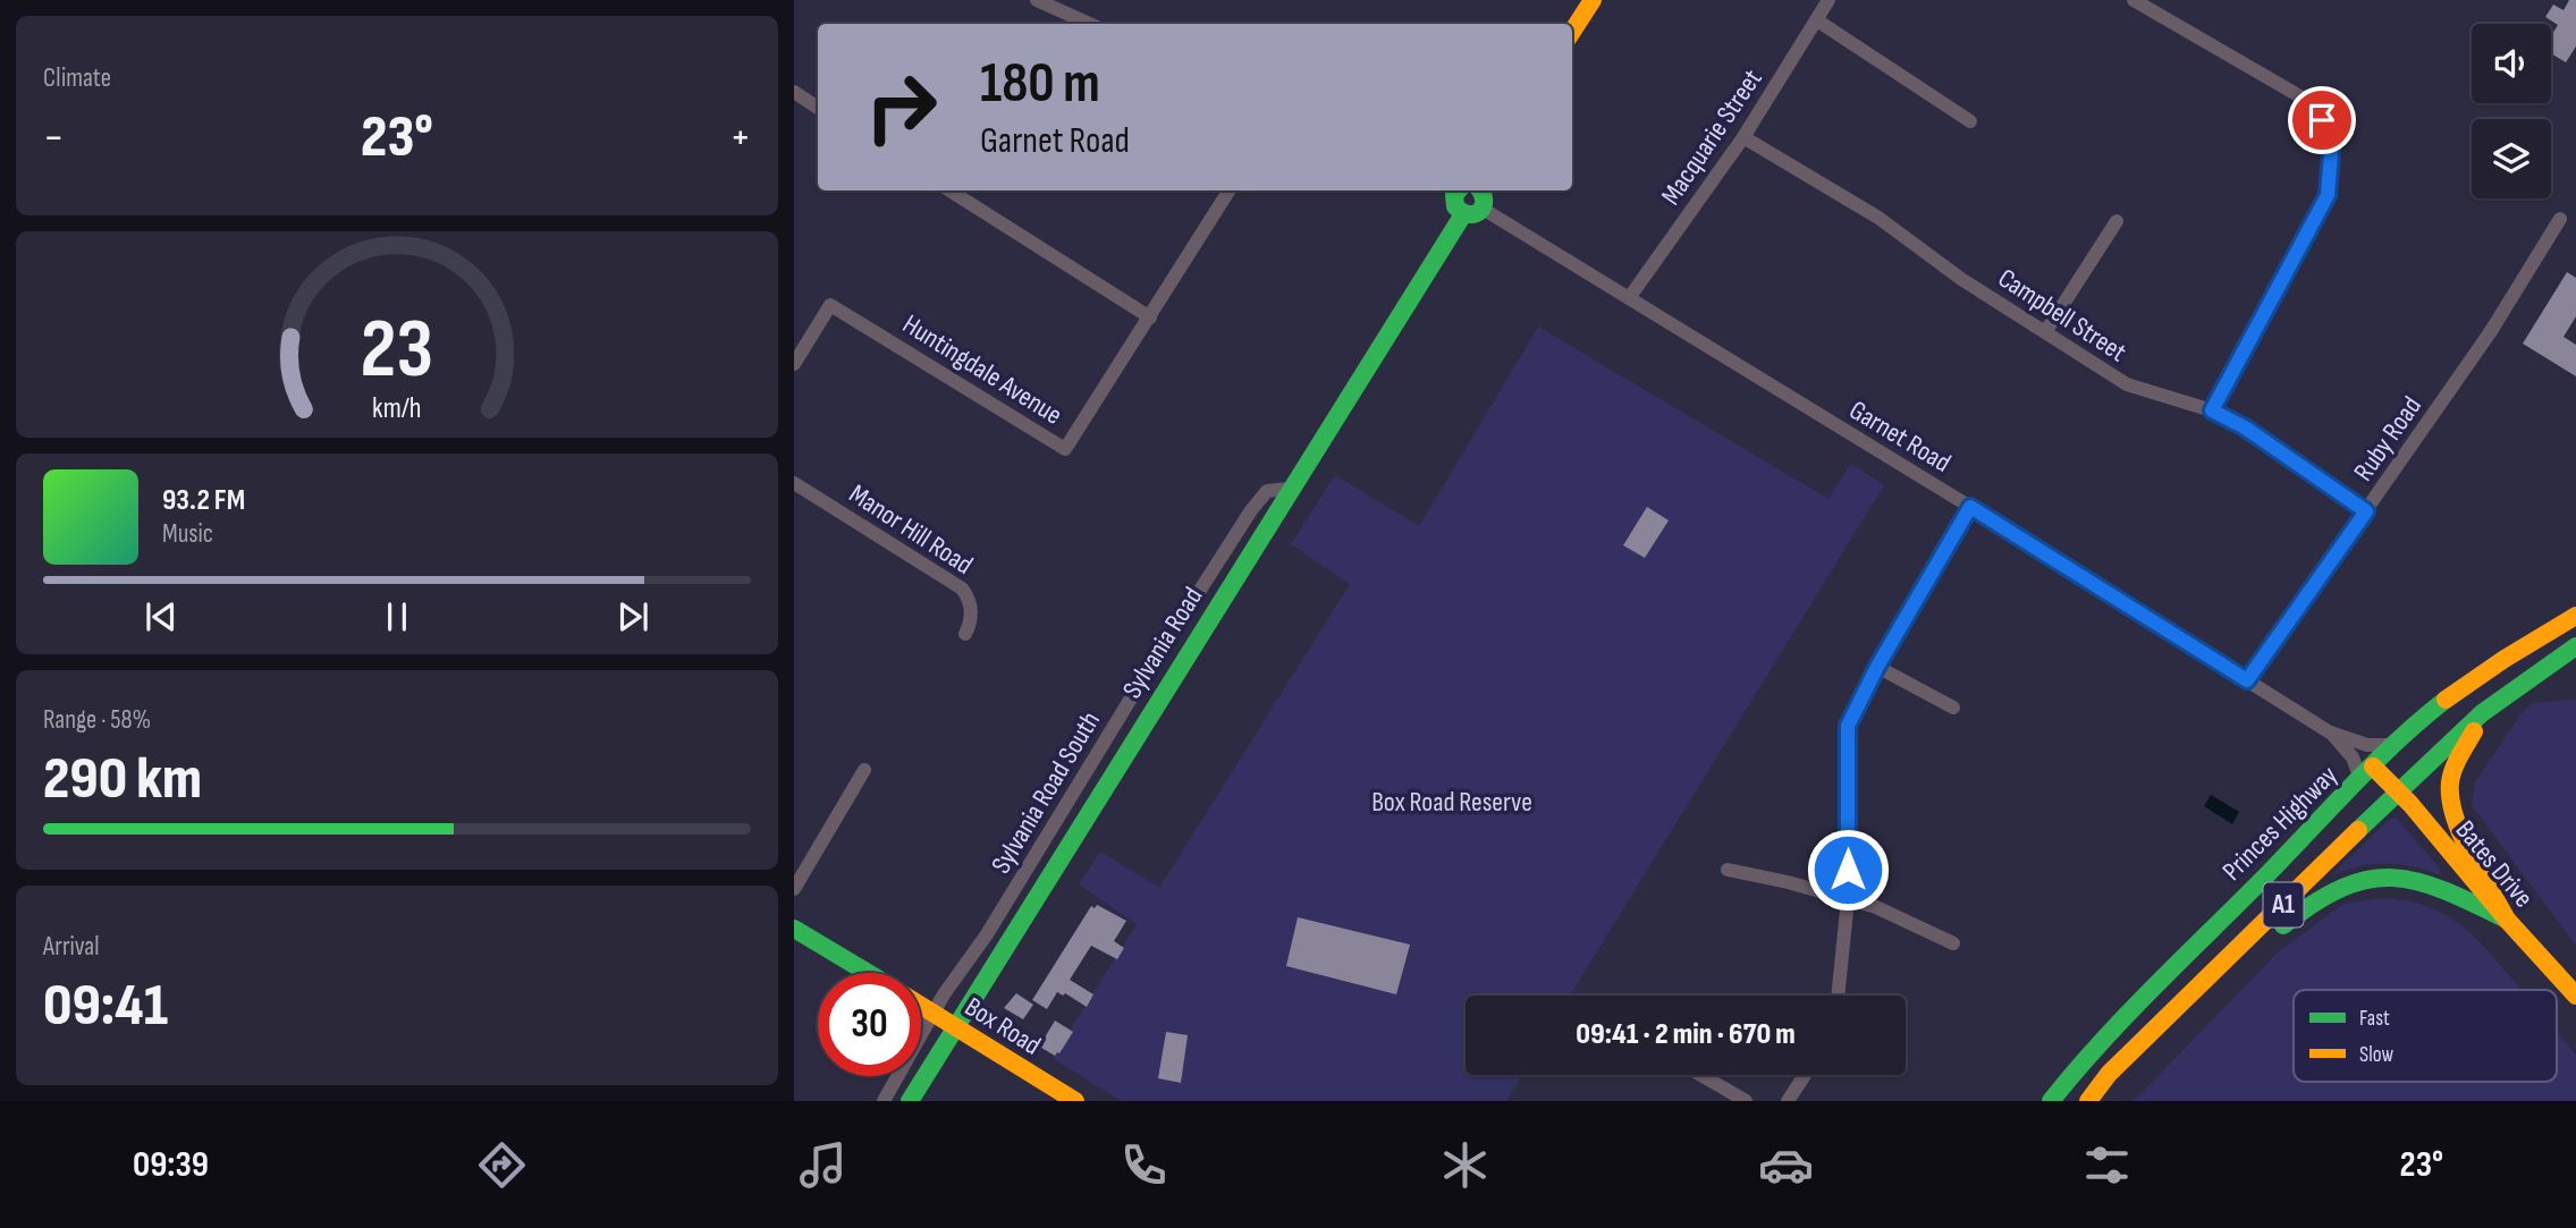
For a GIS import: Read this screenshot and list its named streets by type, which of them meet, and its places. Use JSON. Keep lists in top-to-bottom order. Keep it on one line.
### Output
{"streets":{"main road":["Sylvania Road","Princes Highway","Bates Drive","A1","Box Road"],"street":["Macquarie Street","Campbell Street","Huntingdale Avenue","Garnet Road","Ruby Road","Manor Hill Road","Sylvania Road South"]},"crossings":[["Macquarie Street","Campbell Street"],["Macquarie Street","Garnet Road"],["Campbell Street","Ruby Road"],["Garnet Road","Ruby Road"],["Garnet Road","Princes Highway"],["Garnet Road","Bates Drive"],["Sylvania Road","Sylvania Road South"],["Sylvania Road","Box Road"],["Sylvania Road South","Box Road"],["Princes Highway","Bates Drive"],["Bates Drive","A1"]],"parks":["Box Road Reserve"],"legend":["Fast","Slow"],"page":{"tile":["Climate",["Range · 58%","290 km"],["Arrival","09:41"]],"turn":["180 m","Garnet Road"],"heat":["−","23°","+"],"song":["93.2 FM","Music"],"limit":"30","trip":"09:41 · 2 min · 670 m","tabs":["09:39","23°"],"gauge":["23","km/h"]}}
